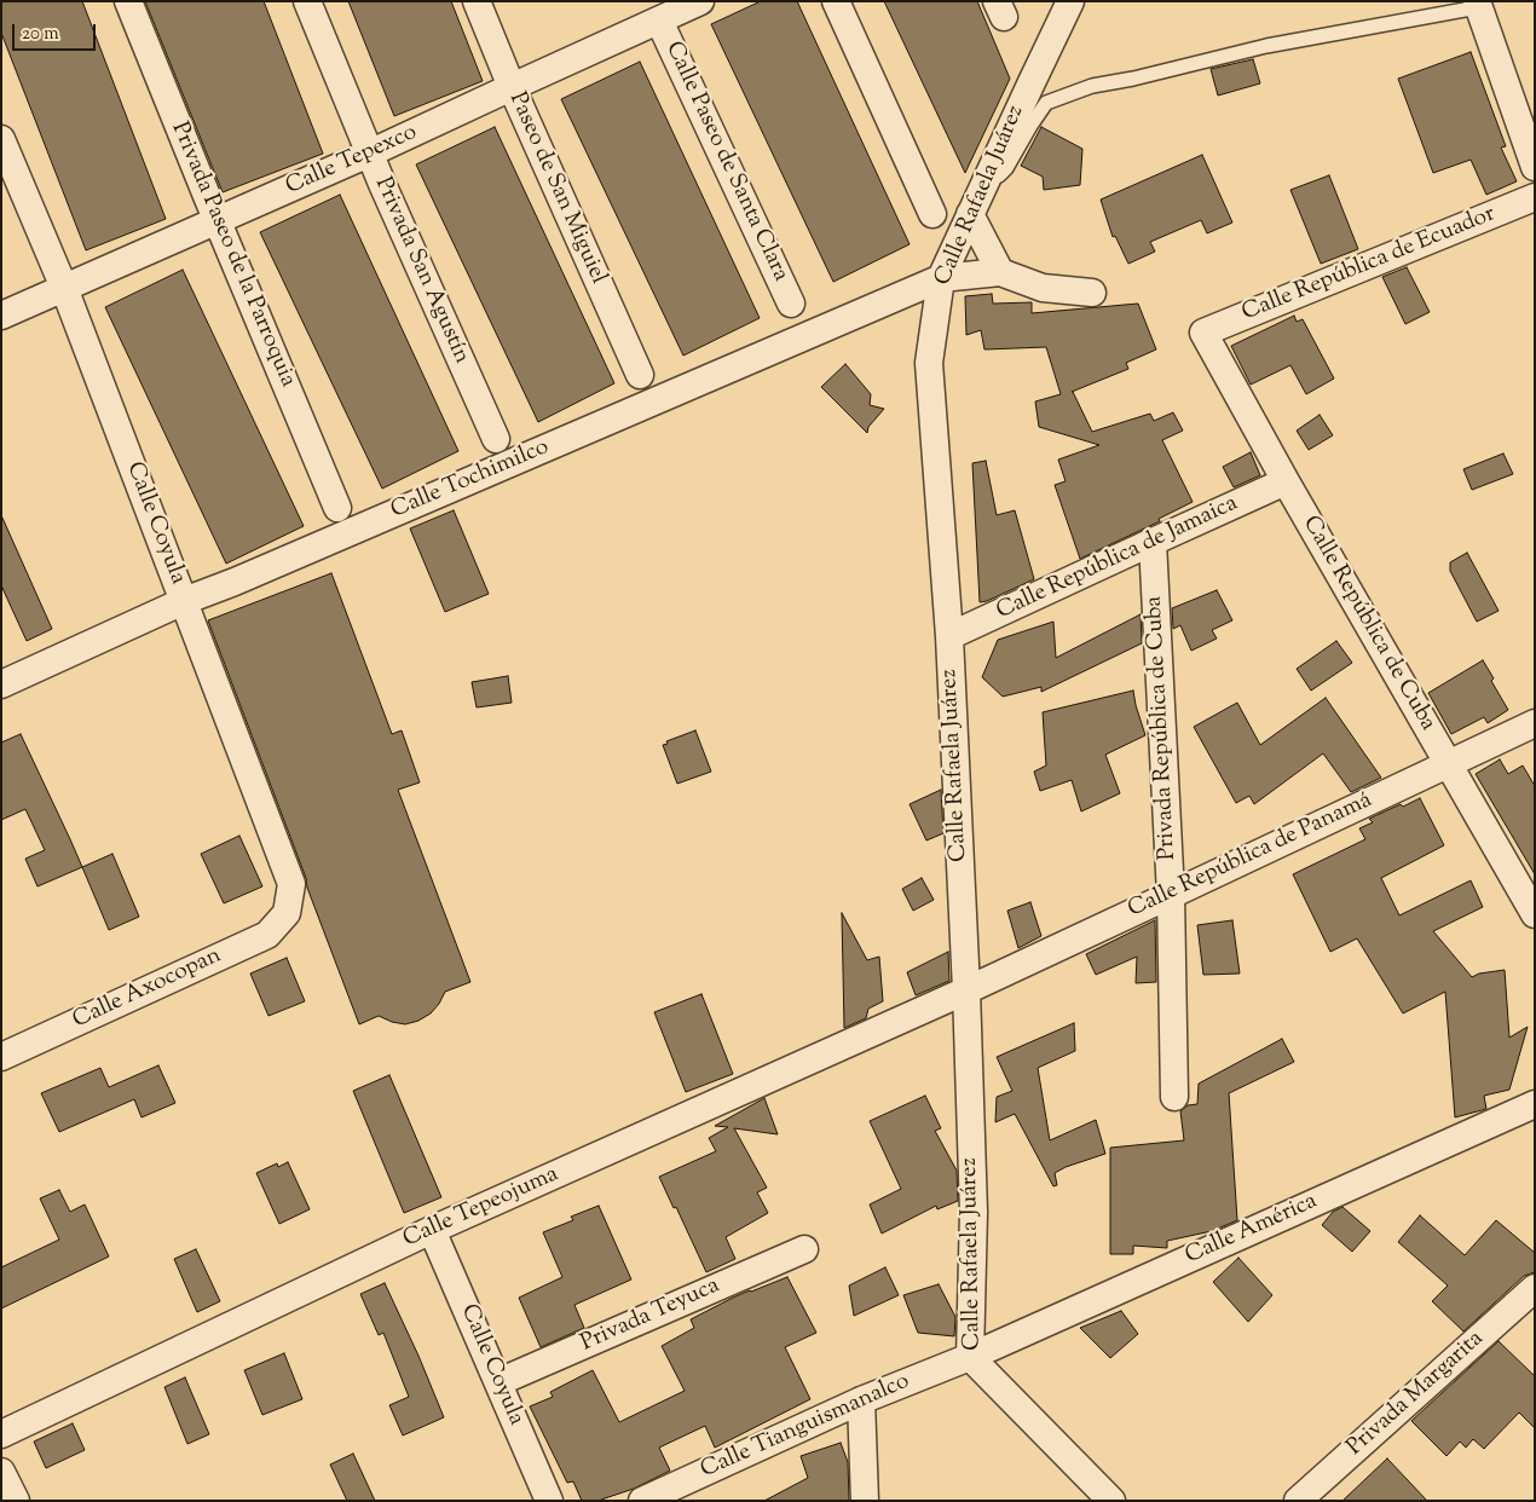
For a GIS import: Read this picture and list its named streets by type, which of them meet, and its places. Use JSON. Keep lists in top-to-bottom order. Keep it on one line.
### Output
{"streets":{"street":["Calle Tepexco","Calle Paseo de Santa Clara","Paseo de San Miguiel","Calle Rafaela Juárez","Privada Paseo de la Parroquia","Calle República de Ecuador","Privada San Agustín","Calle Tochimilco","Calle Coyula","Calle República de Jamaica","Calle República de Cuba","Privada República de Cuba","Calle República de Panamá","Calle Axocopan","Calle Tepeojuma","Calle América","Privada Teyuca","Privada Margarita","Calle Tianguismanalco"]},"crossings":[["Calle Tepexco","Calle Paseo de Santa Clara"],["Calle Tepexco","Paseo de San Miguiel"],["Calle Tepexco","Privada Paseo de la Parroquia"],["Calle Tepexco","Privada San Agustín"],["Calle Tepexco","Calle Coyula"],["Calle Rafaela Juárez","Calle Tochimilco"],["Calle Rafaela Juárez","Calle República de Jamaica"],["Calle Rafaela Juárez","Calle República de Panamá"],["Calle Rafaela Juárez","Calle Tepeojuma"],["Calle Rafaela Juárez","Calle América"],["Calle Rafaela Juárez","Calle Tianguismanalco"],["Calle República de Ecuador","Calle República de Cuba"],["Calle Tochimilco","Calle Coyula"],["Calle Coyula","Calle Axocopan"],["Calle Coyula","Calle Tepeojuma"],["Calle Coyula","Privada Teyuca"],["Calle República de Jamaica","Calle República de Cuba"],["Calle República de Jamaica","Privada República de Cuba"],["Calle República de Cuba","Calle República de Panamá"],["Privada República de Cuba","Calle República de Panamá"],["Calle República de Panamá","Calle Tepeojuma"],["Calle América","Calle Tianguismanalco"]],"scale_bar":"20 m"}
